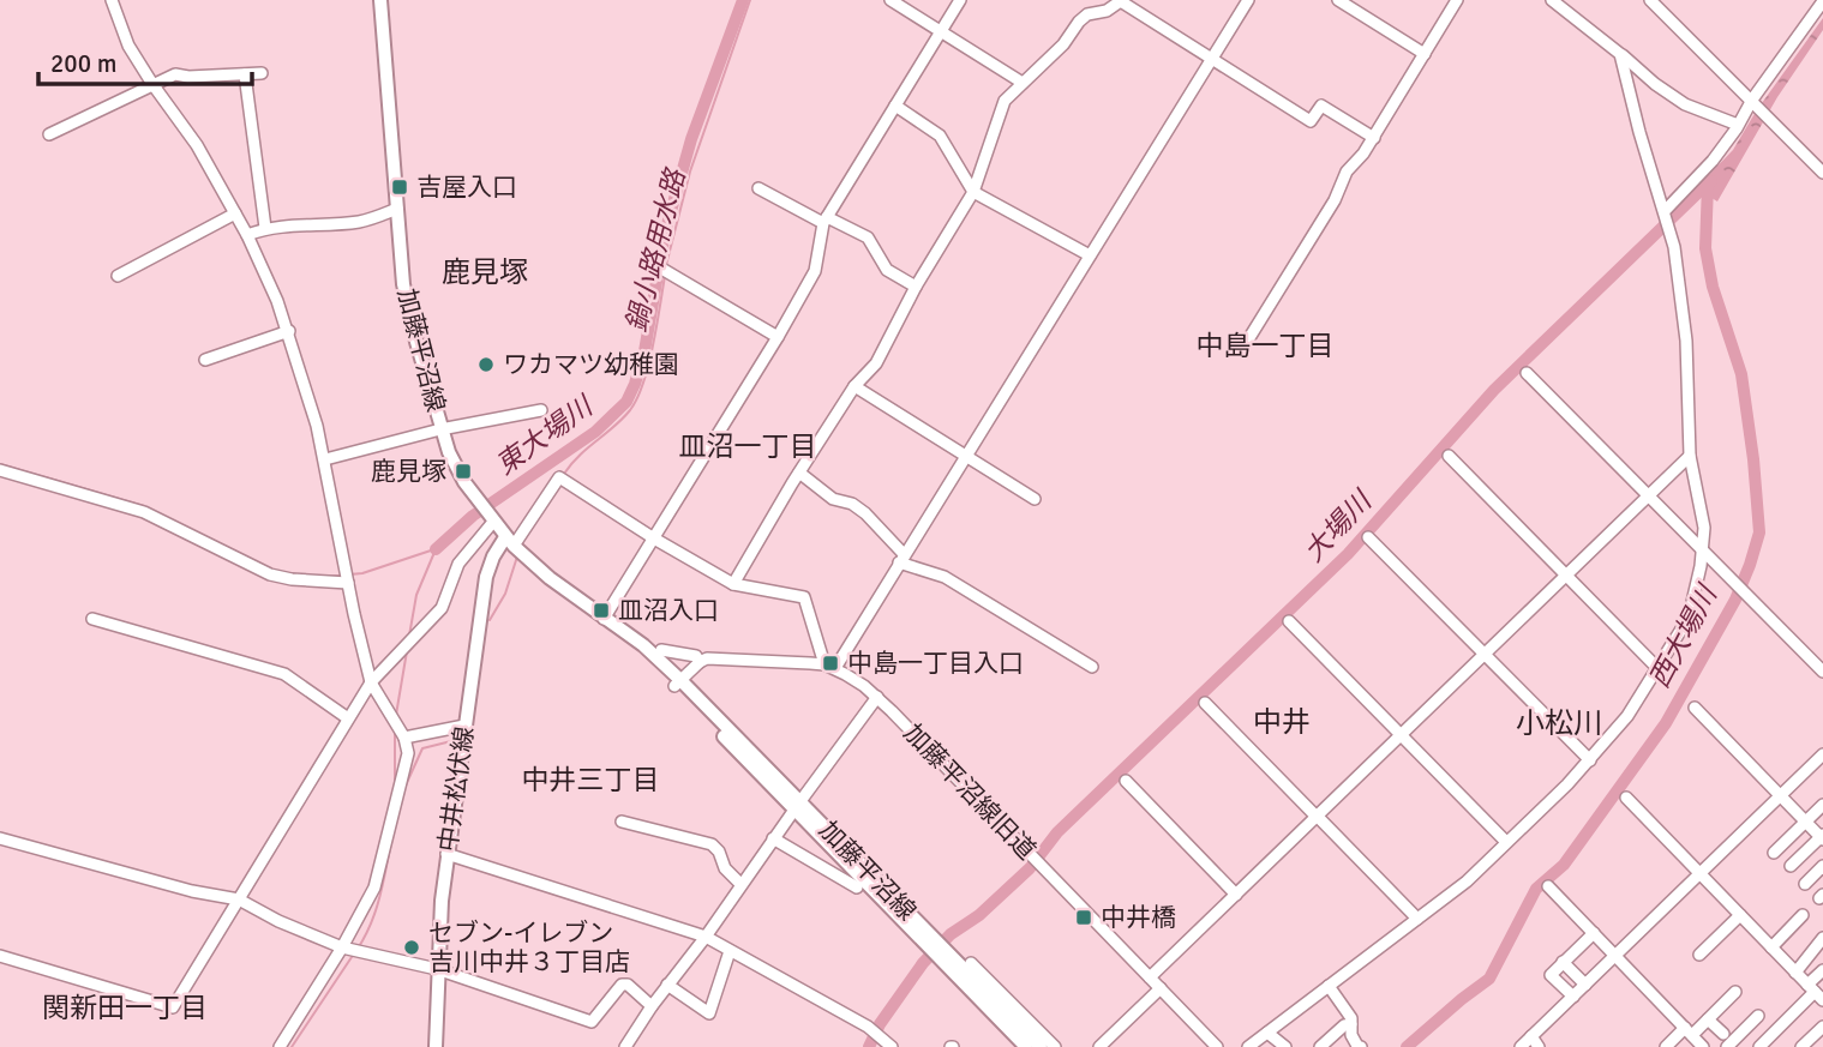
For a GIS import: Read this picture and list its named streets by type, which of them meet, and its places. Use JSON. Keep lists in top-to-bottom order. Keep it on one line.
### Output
{"streets":{"main road":["加藤平沼線","中井松伏線"],"street":["加藤平沼線旧道"]},"crossings":[["加藤平沼線","中井松伏線"]],"districts":["鹿見塚","中島一丁目","皿沼一丁目","中井","小松川","中井三丁目","関新田一丁目"],"water":["鍋小路用水路","東大場川","大場川","西大場川"],"places":{"transit":["吉屋入口","鹿見塚","皿沼入口","中島一丁目入口","中井橋"],"other":["ワカマツ幼稚園","セブン-イレブン 吉川中井３丁目店"]},"scale_bar":"200 m"}
